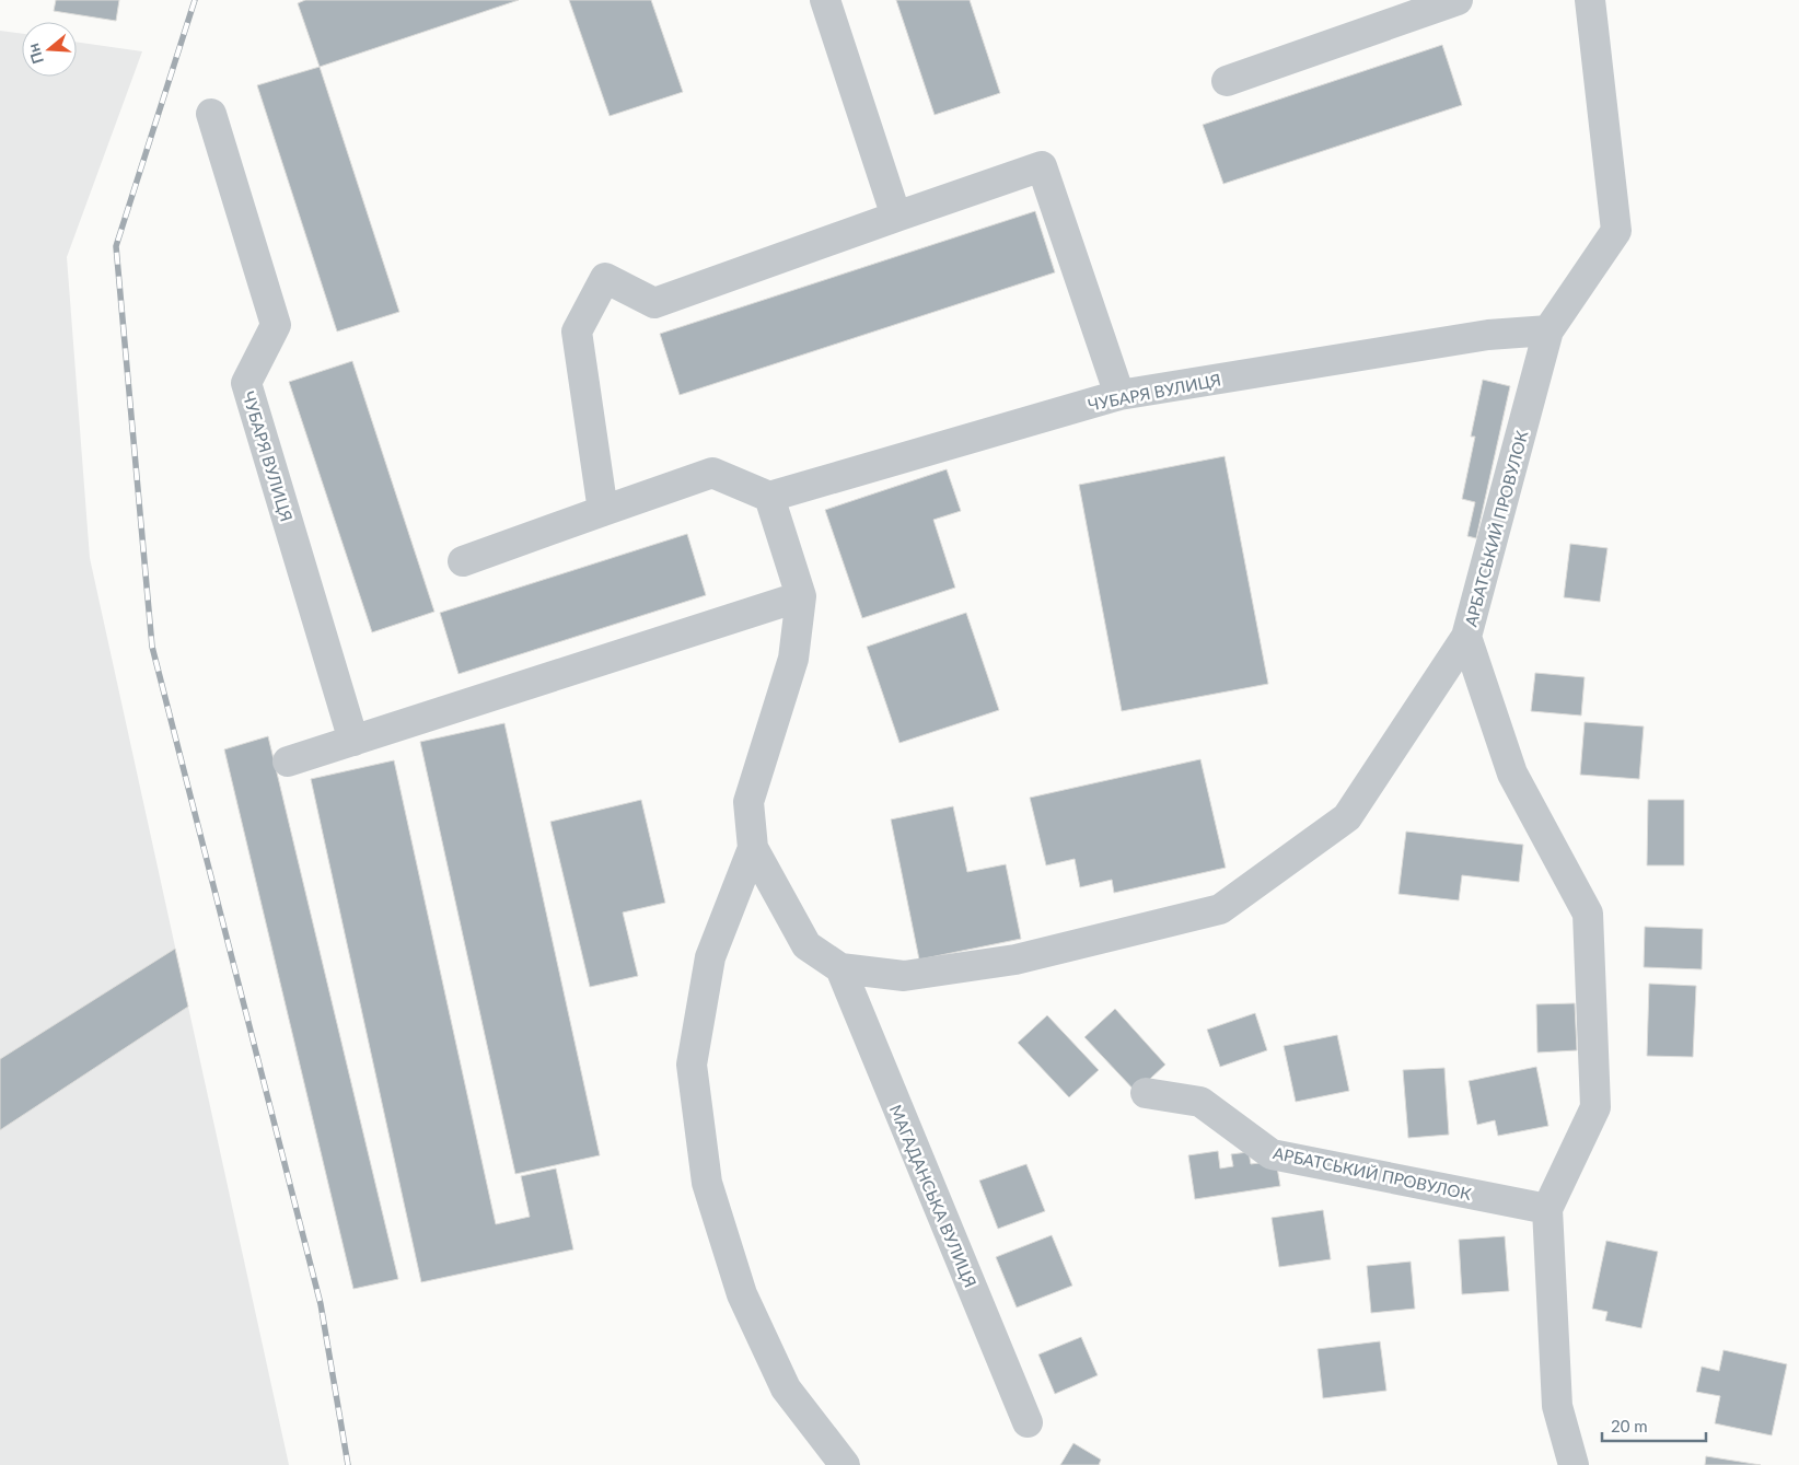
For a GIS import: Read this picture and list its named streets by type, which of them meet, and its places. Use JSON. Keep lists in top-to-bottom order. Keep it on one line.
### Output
{"streets":{"street":["ЧУБАРЯ ВУЛИЦЯ","АРБАТСЬКИЙ ПРОВУЛОК","МАГАДАНСЬКА ВУЛИЦЯ"]},"crossings":[["ЧУБАРЯ ВУЛИЦЯ","АРБАТСЬКИЙ ПРОВУЛОК"]],"scale_bar":"20 m","north":"left"}
